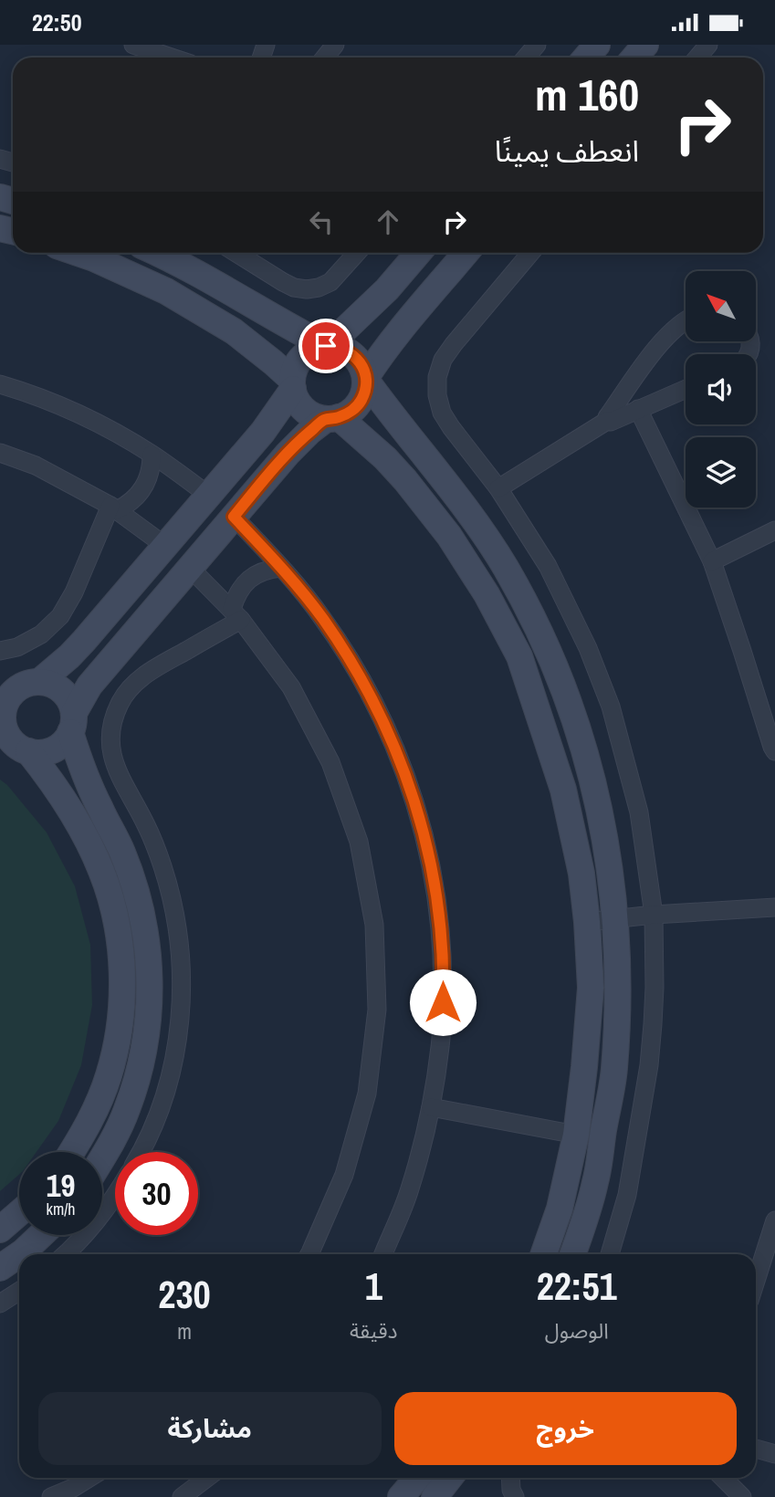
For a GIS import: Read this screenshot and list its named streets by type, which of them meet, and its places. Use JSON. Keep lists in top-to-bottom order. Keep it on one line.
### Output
{"north":"top left","page":{"status":"22:50","turn":["160 m","انعطف يمينًا"],"speed":"19 km/h","limit":"30","eta":["22:51","الوصول","1","دقيقة","230","m"],"buttons":["خروج","مشاركة"]}}
